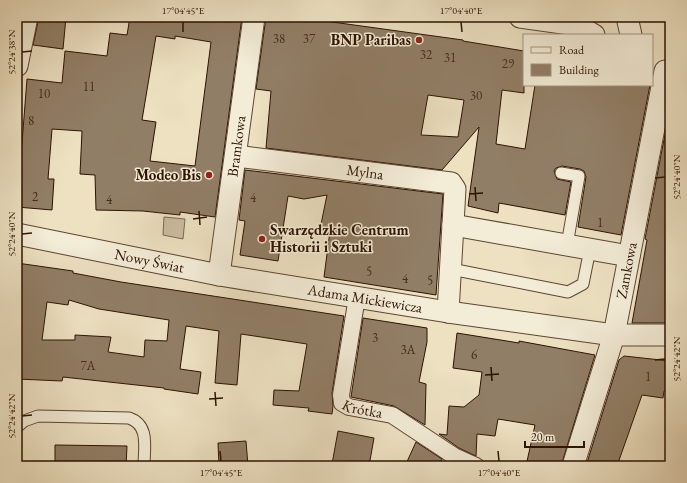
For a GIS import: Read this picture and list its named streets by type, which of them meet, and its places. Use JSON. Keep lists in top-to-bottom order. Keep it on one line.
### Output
{"streets":{"street":["Bramkowa","Mylna","Nowy Świat","Zamkowa","Adama Mickiewicza","Krótka"]},"crossings":[["Bramkowa","Mylna"],["Bramkowa","Nowy Świat"],["Mylna","Adama Mickiewicza"],["Nowy Świat","Adama Mickiewicza"],["Zamkowa","Adama Mickiewicza"],["Adama Mickiewicza","Krótka"]],"places":["BNP Paribas","Modeo Bis","Swarzędzkie Centrum Historii i Sztuki"],"house_numbers":["38","37","32","31","29","11","10","30","8","2","4","4","1","5","4","5","3","3A","6","7A","1"],"legend":["Road","Building"],"scale_bar":"20 m","coordinates":["17°04'45\"E","17°04'40\"E","52°24'38\"N","52°24'40\"N","52°24'42\"N"]}
